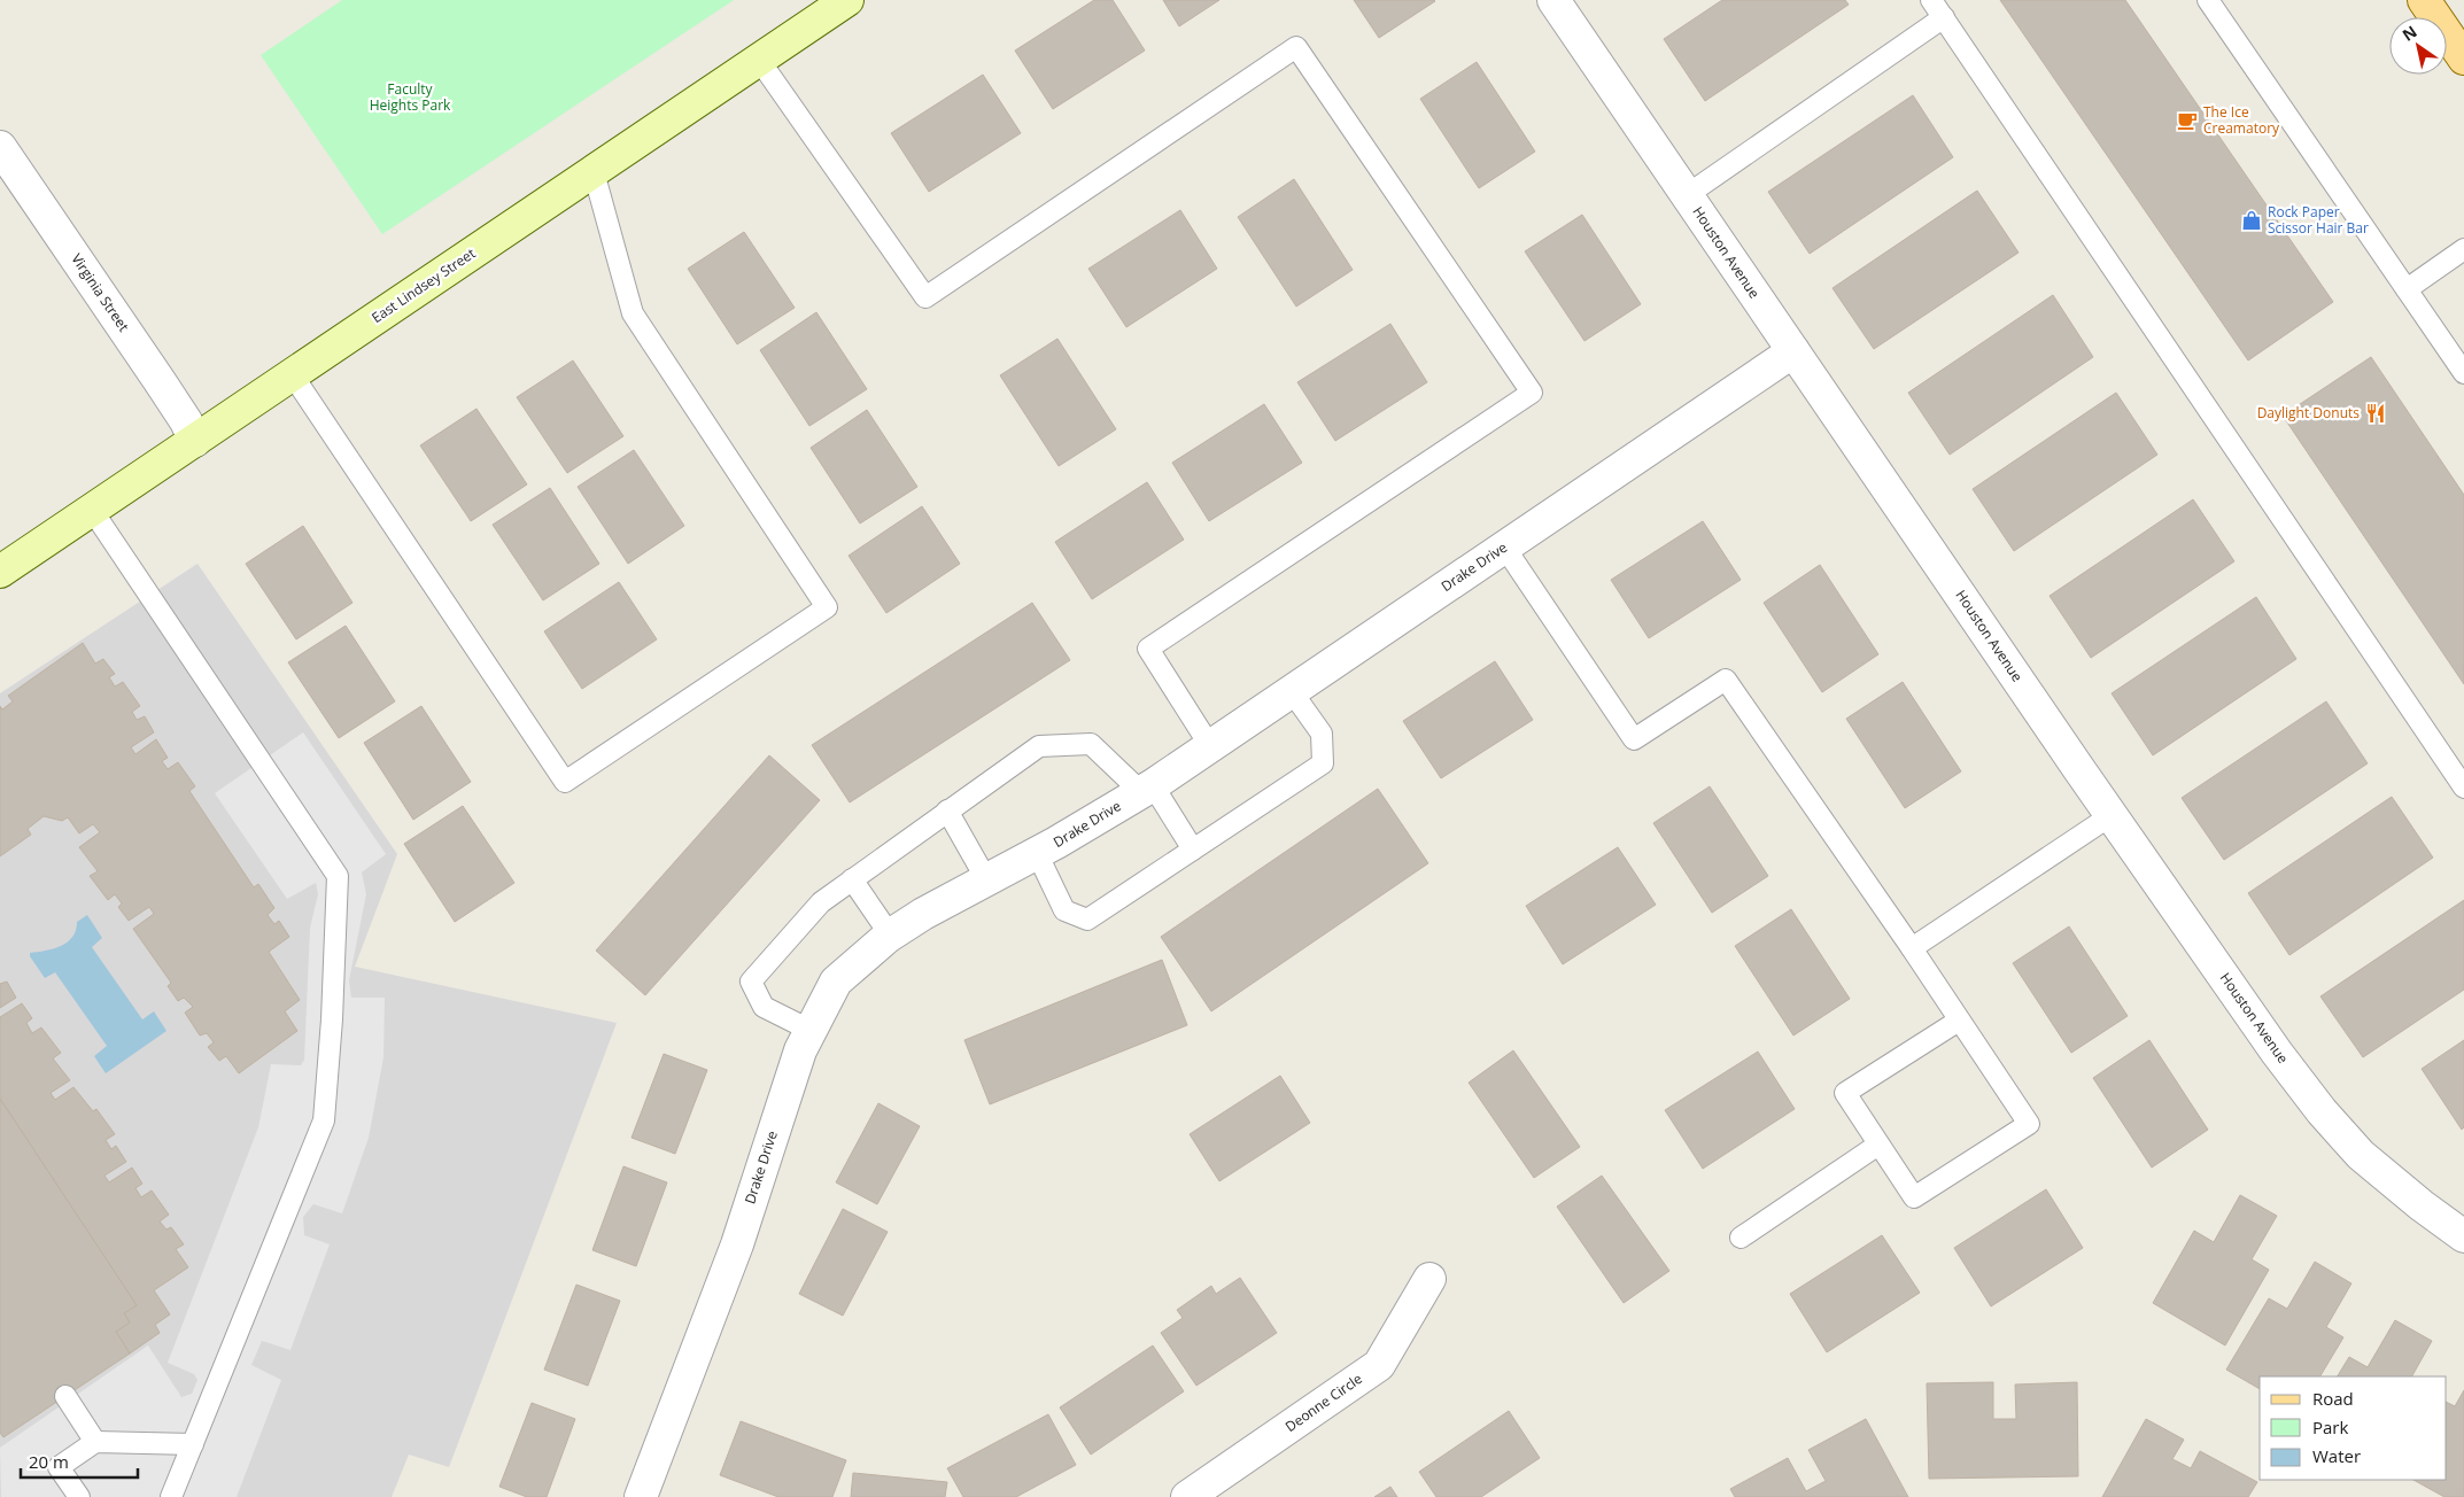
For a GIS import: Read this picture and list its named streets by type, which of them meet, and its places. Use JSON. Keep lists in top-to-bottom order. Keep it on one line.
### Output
{"streets":{"main road":["East Lindsey Street"],"street":["Houston Avenue","Virginia Street","Drake Drive","Deonne Circle"]},"crossings":[["Houston Avenue","Drake Drive"],["East Lindsey Street","Virginia Street"]],"parks":["Faculty Heights Park"],"places":{"cafe":["The Ice Creamatory"],"shop":["Rock Paper Scissor Hair Bar"],"restaurant":["Daylight Donuts"]},"legend":["Road","Park","Water"],"scale_bar":"20 m","north":"top left"}
